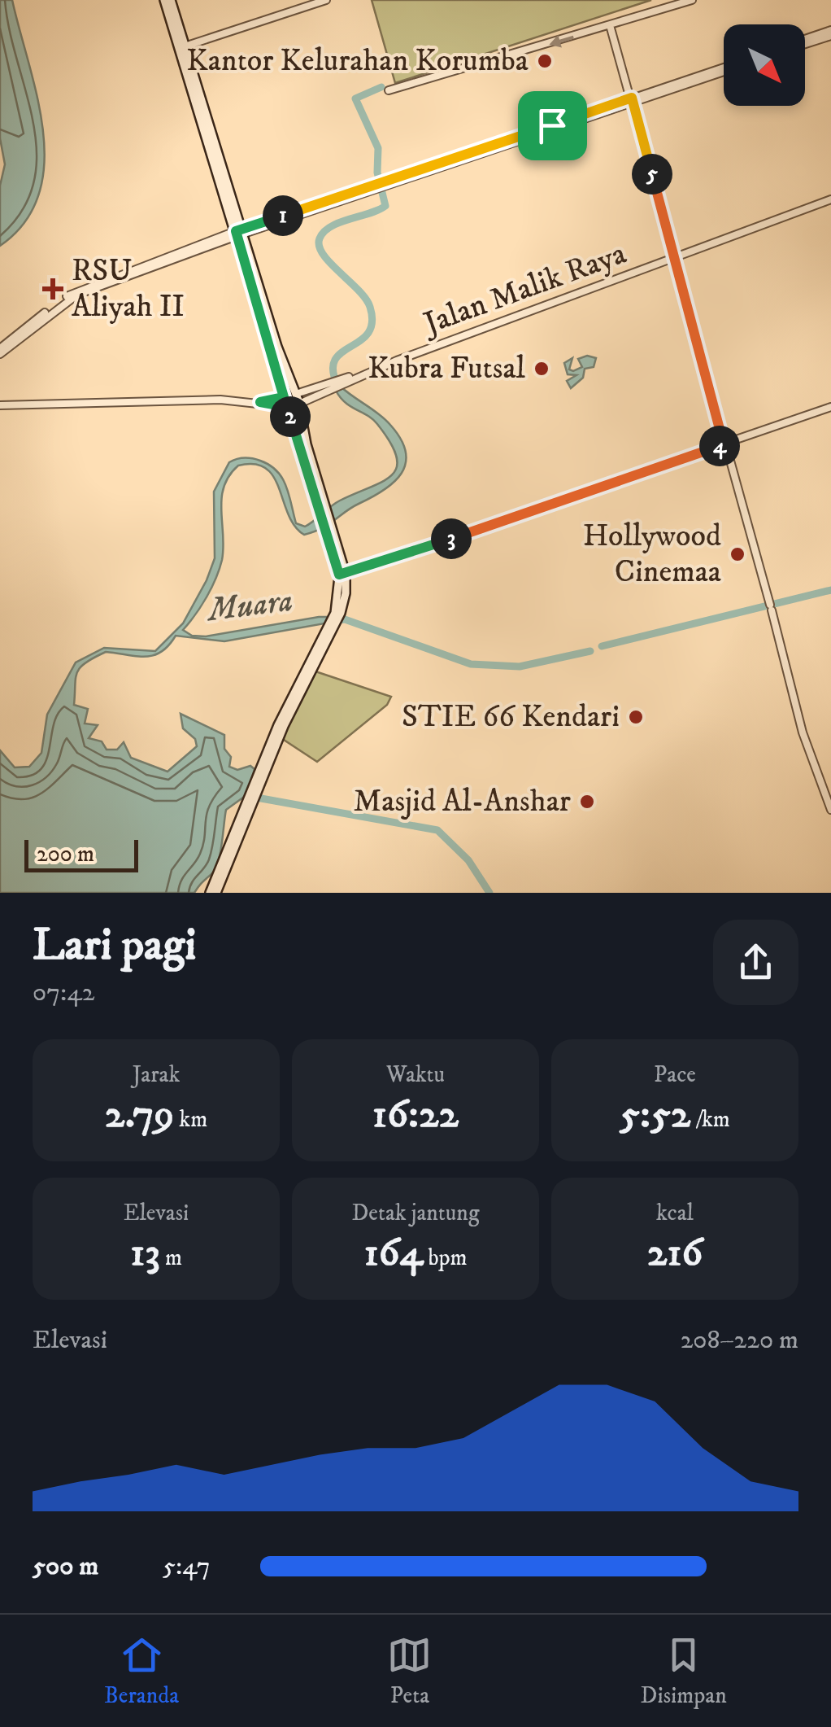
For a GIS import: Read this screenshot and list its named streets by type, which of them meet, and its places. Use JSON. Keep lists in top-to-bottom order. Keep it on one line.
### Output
{"streets":{"street":["Jalan Malik Raya"]},"water":["Muara"],"places":{"other":["Kantor Kelurahan Korumba","Kubra Futsal","Hollywood Cinemaa","STIE 66 Kendari","Masjid Al-Anshar"],"health":["RSU Aliyah II"]},"scale_bar":"200 m","north":"bottom right","page":{"pins":["5","1","2","4","3"],"scale":"200 m","heading":["Lari pagi","07:42"],"stats":[["Jarak","2.79 km"],["Waktu","16:22"],["Pace","5:52 /km"],["Elevasi","13 m"],["Detak jantung","164 bpm"],["kcal","216"]],"chart":["Elevasi","208–220 m"],"list":[{"name":"500 m","note":"5:47"}],"tabs":["Beranda","Peta","Disimpan"]}}
